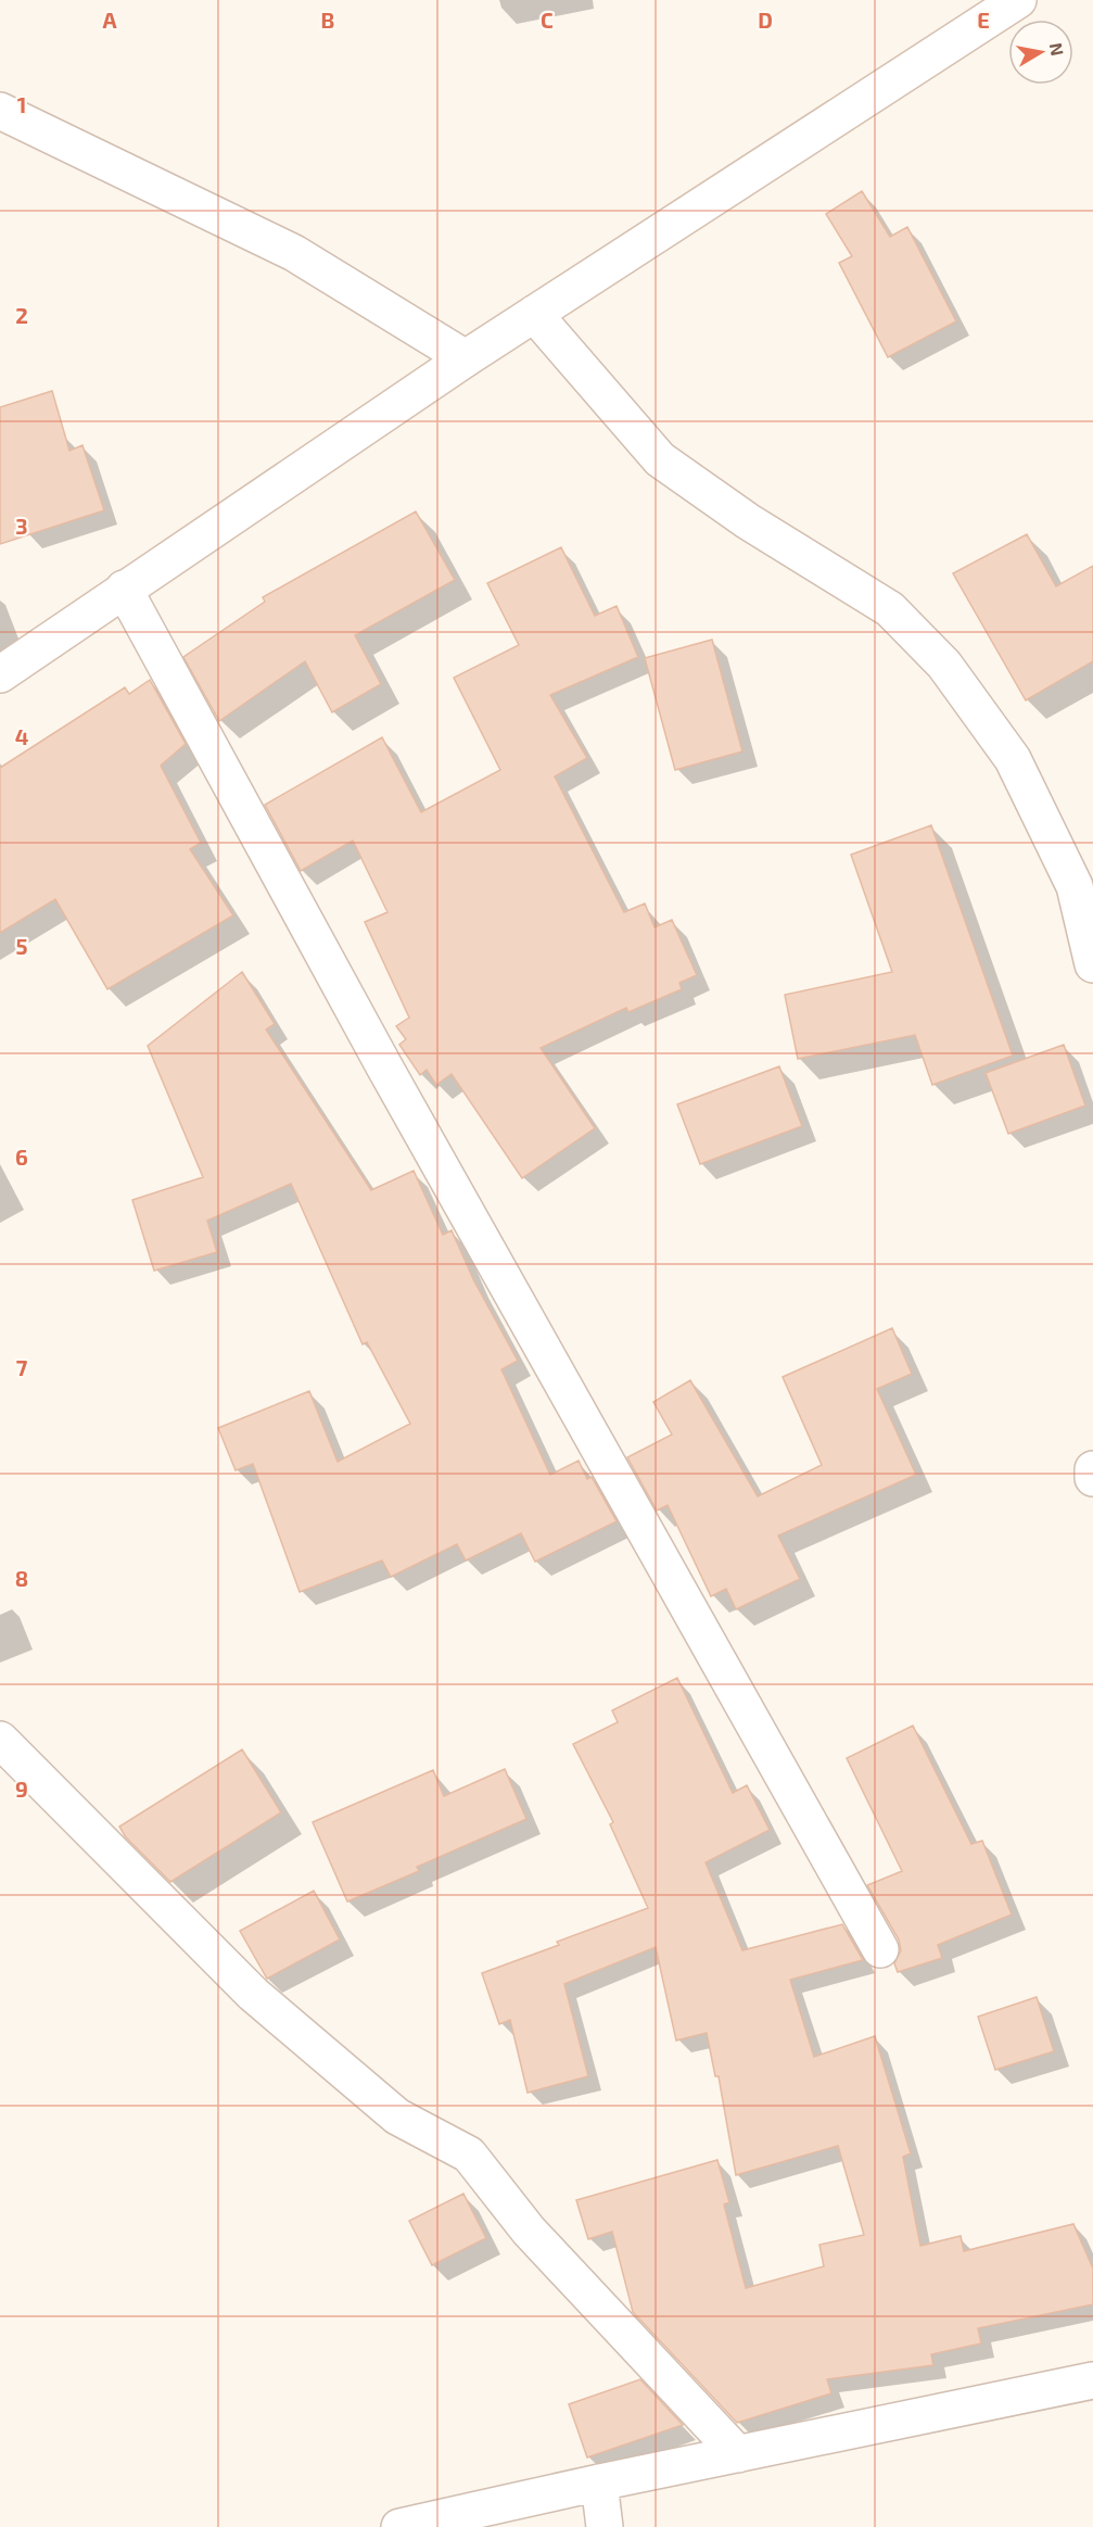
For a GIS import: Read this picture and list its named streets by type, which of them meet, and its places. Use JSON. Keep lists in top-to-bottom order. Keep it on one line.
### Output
{"north":"right","grid":{"columns":["A","B","C","D","E"],"rows":["1","2","3","4","5","6","7","8","9"]}}
